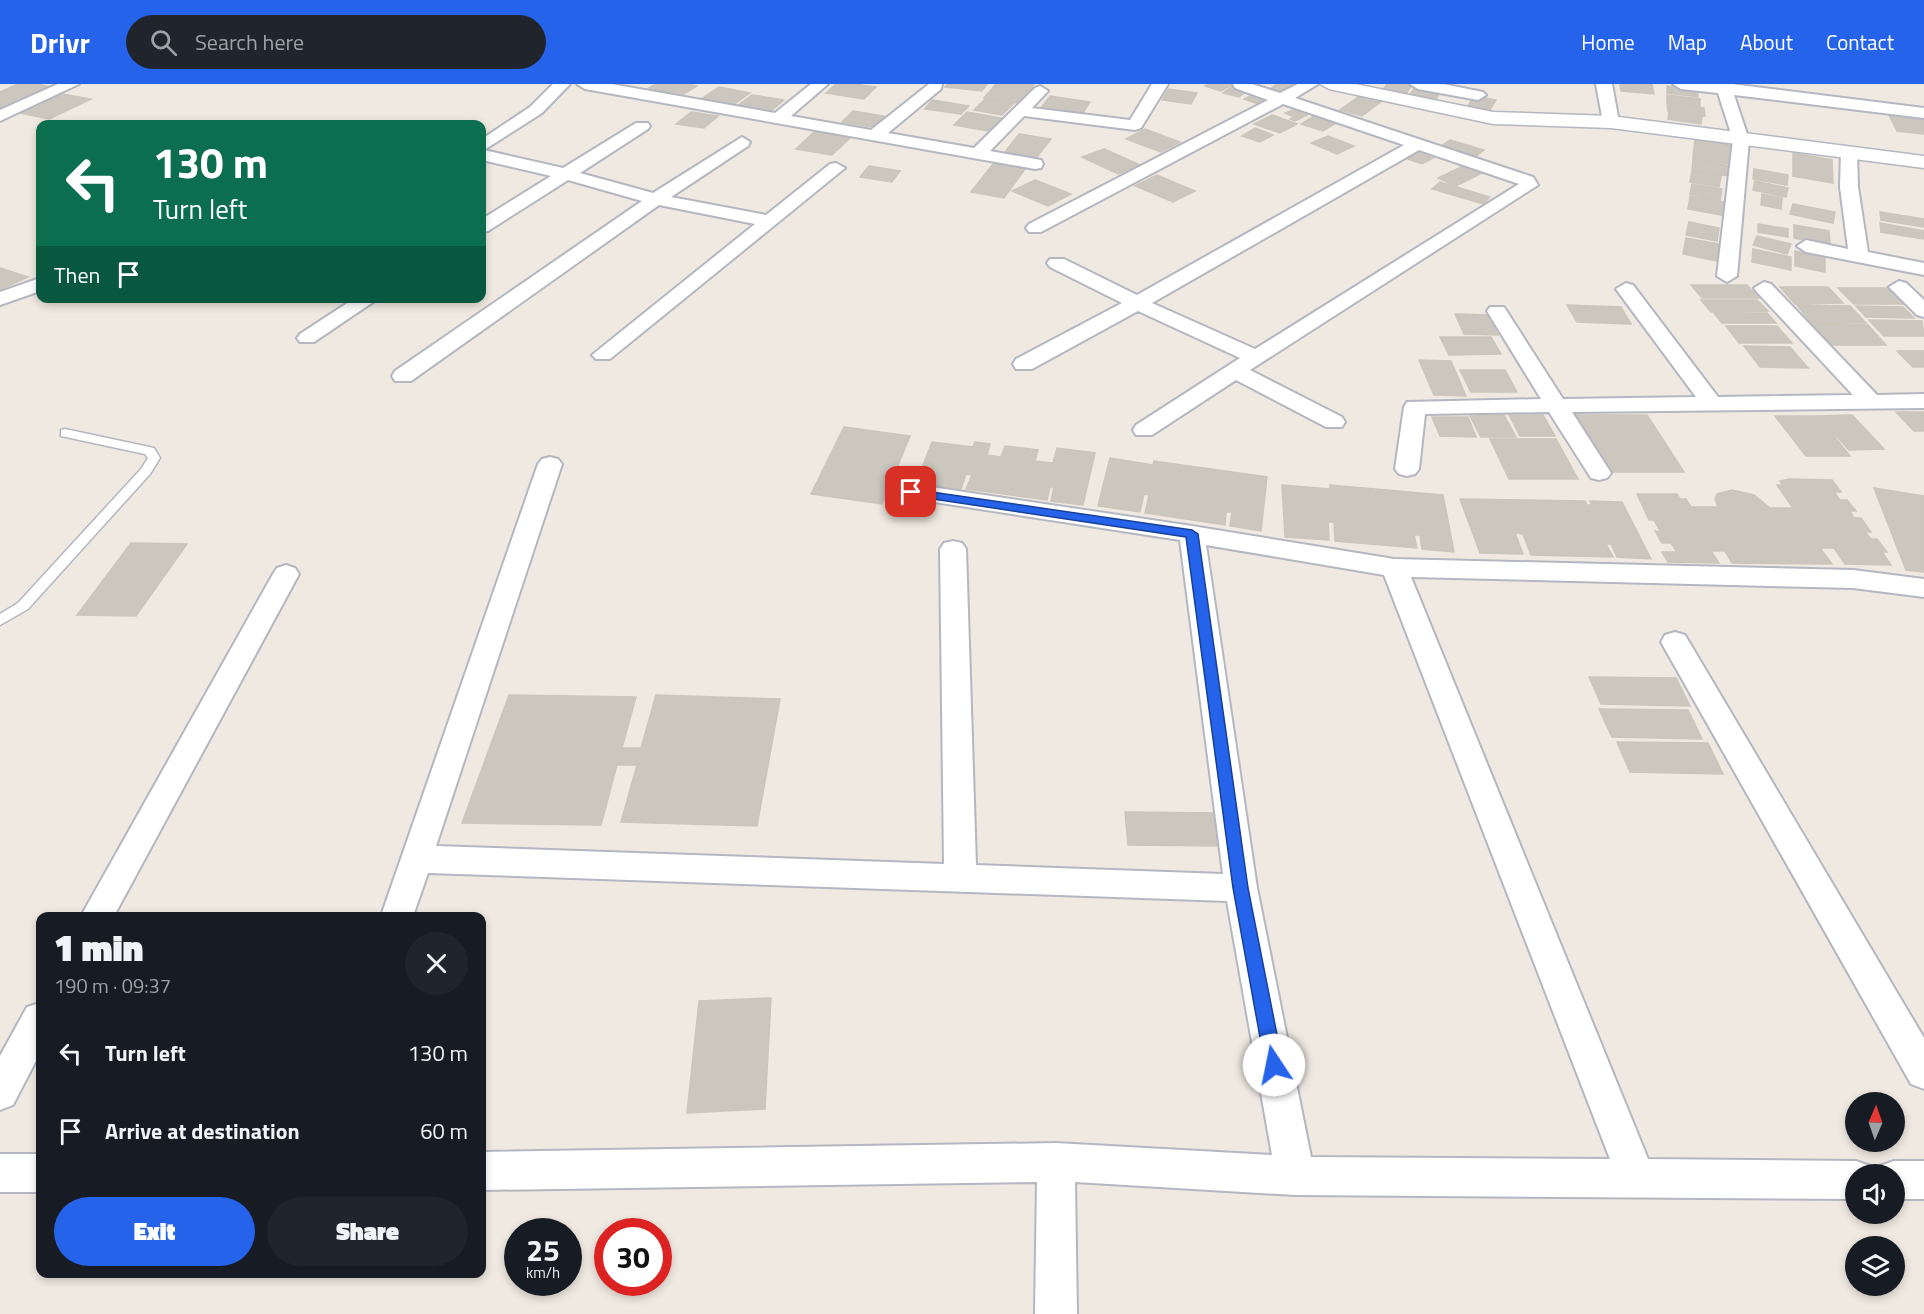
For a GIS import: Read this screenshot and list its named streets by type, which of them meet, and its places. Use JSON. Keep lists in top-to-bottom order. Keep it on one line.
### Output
{"north":"top","page":{"header":"Drivr","search":"Search here","nav":["Home","Map","About","Contact"],"turn":["130 m","Turn left"],"then":"Then","heading":["1 min","190 m · 09:37"],"list":[{"name":"Turn left","value":"130 m"},{"name":"Arrive at destination","value":"60 m"}],"buttons":["Exit","Share"],"speed":"25 km/h","limit":"30"}}
